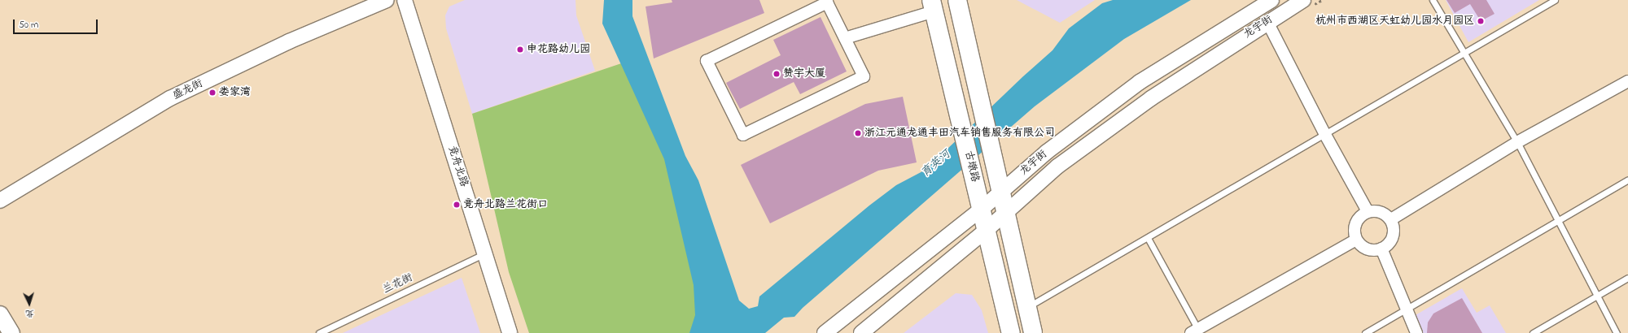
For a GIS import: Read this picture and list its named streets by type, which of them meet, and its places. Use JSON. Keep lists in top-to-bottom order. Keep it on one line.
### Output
{"streets":{"main road":["古墩路"],"street":["龙宇街","盛龙街","竞舟北路"],"lane":["兰花街"]},"crossings":[["龙宇街","古墩路"],["竞舟北路","兰花街"]],"water":["育英河"],"places":["杭州市西湖区天虹幼儿园水月园区","申花路幼儿园","赞宇大厦","娄家湾","浙江元通龙通丰田汽车销售服务有限公司","竞舟北路兰花街口"],"scale_bar":"50 m","north":"bottom"}
